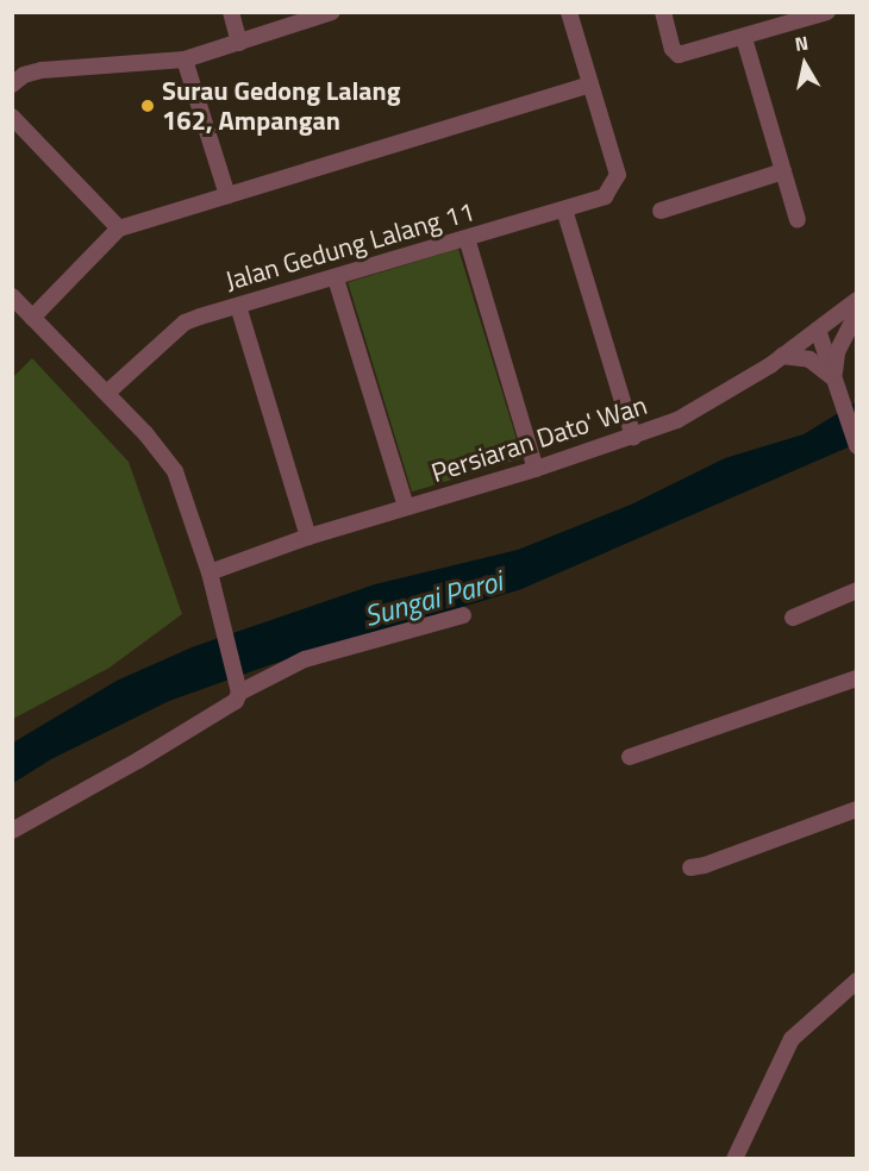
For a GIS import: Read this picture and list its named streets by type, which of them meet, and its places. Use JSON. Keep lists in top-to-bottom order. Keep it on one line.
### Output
{"streets":{"street":["Jalan Gedung Lalang 11","Persiaran Dato' Wan"]},"water":["Sungai Paroi"],"places":["Surau Gedong Lalang 162, Ampangan"],"north":"top"}
